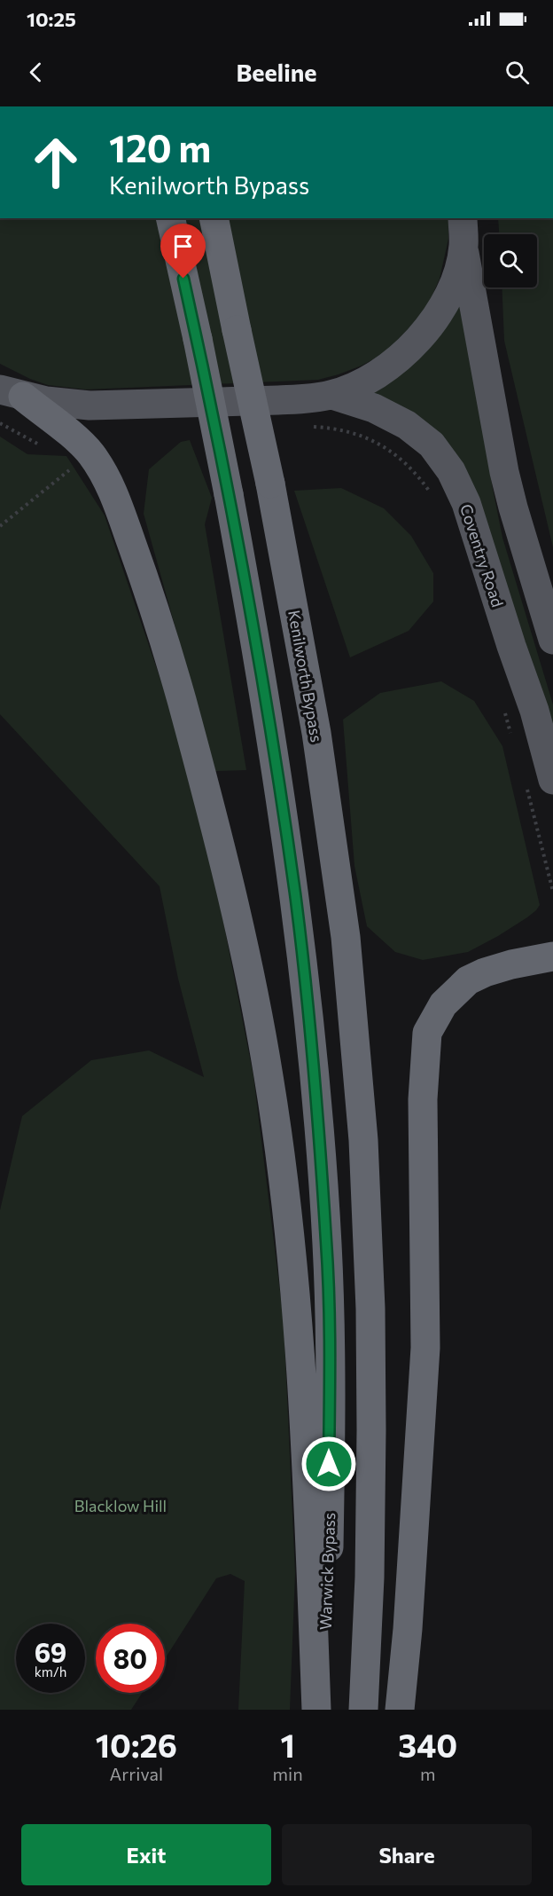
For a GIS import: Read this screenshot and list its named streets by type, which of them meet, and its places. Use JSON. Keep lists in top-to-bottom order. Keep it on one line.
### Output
{"streets":{"highway":["Kenilworth Bypass","Warwick Bypass"],"main road":["Coventry Road"]},"parks":["Blacklow Hill"],"page":{"status":"10:25","header":"Beeline","turn":["120 m","Kenilworth Bypass"],"speed":"69 km/h","limit":"80","eta":["10:26","Arrival","1","min","340","m"],"buttons":["Exit","Share"]}}
